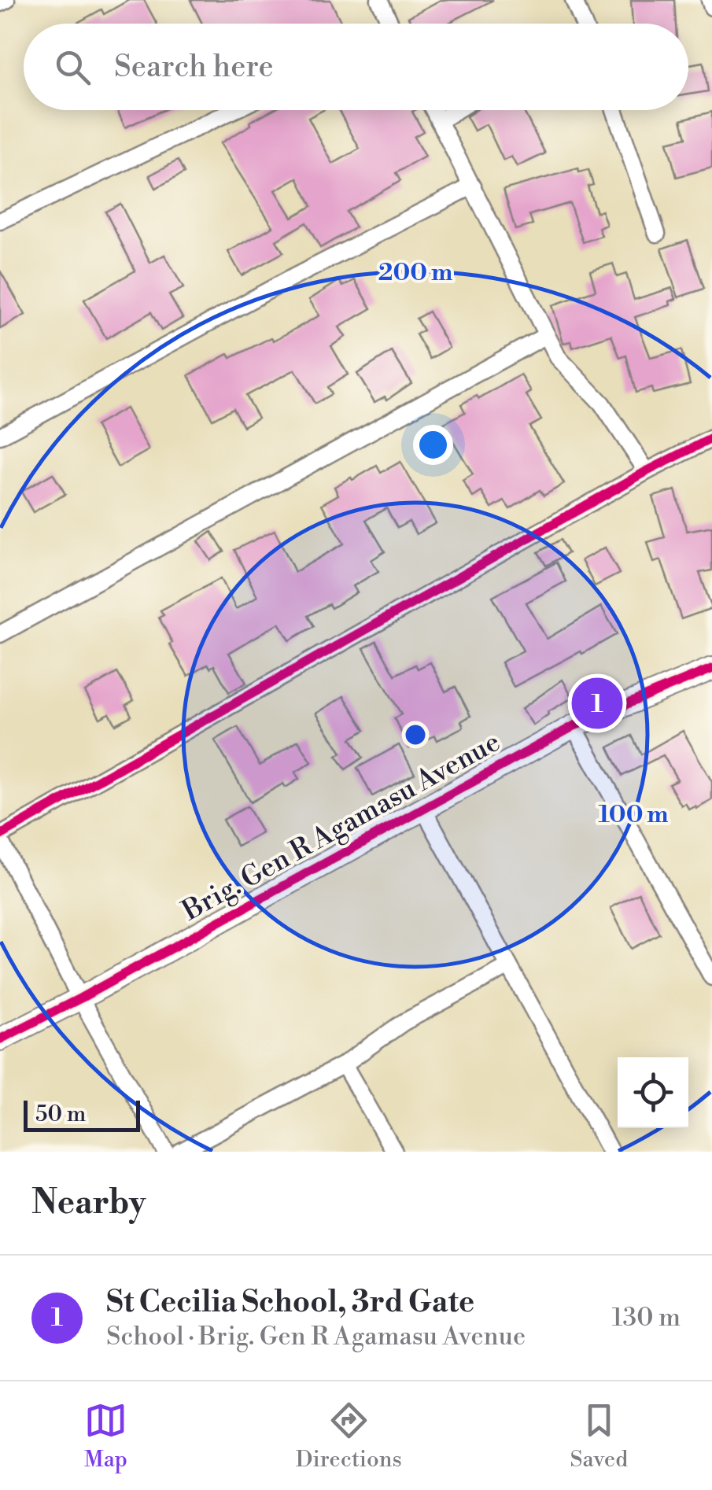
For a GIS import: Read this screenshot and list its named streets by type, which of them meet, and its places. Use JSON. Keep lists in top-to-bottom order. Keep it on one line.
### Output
{"streets":{"street":["Brig. Gen R Agamasu Avenue"]},"scale_bar":"50 m","page":{"search":"Search here","pins":"1","scale":"50 m","heading":"Nearby","list":[{"mark":"1","name":"St Cecilia School, 3rd Gate","note":"School · Brig. Gen R Agamasu Avenue","value":"130 m"}],"nav":["Map","Directions","Saved"]},"rings":["200 m","100 m"]}
